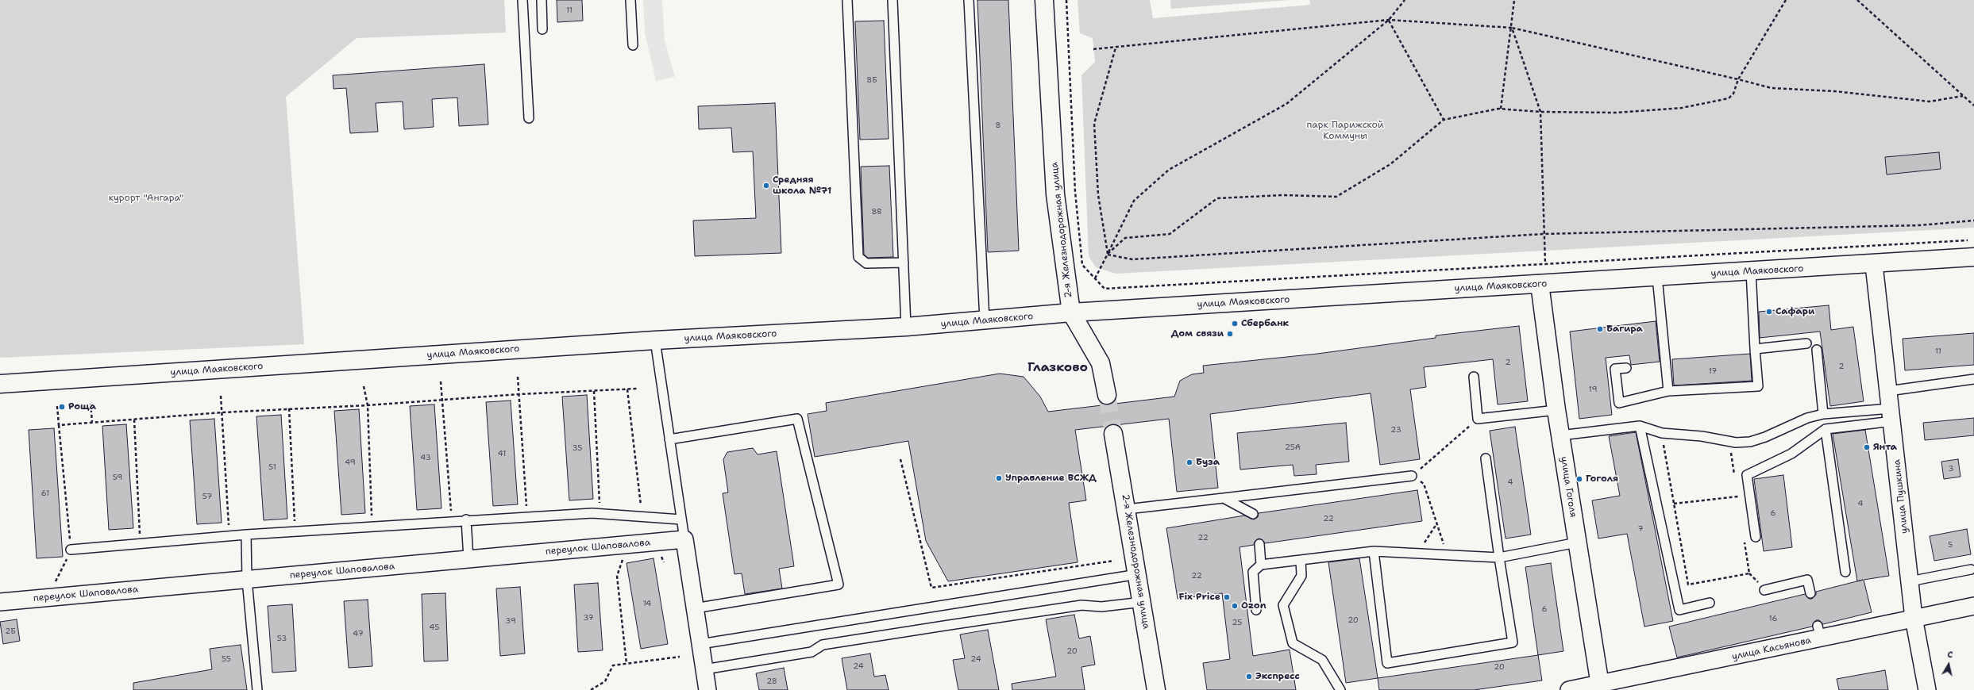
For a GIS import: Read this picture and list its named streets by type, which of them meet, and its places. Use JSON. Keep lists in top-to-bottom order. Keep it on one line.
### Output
{"streets":{"main road":["2-я Железнодорожная улица","улица Маяковского","улица Гоголя"],"street":["улица Пушкина","переулок Шаповалова","улица Касьянова"]},"crossings":[["2-я Железнодорожная улица","улица Маяковского"],["улица Маяковского","улица Гоголя"],["улица Маяковского","улица Пушкина"],["улица Гоголя","улица Касьянова"],["улица Пушкина","улица Касьянова"]],"districts":["Глазково"],"parks":["парк Парижской Коммуны","курорт \"Ангара\""],"places":["Средняя школа №71","Сафари","Сбербанк","Багира","Дом связи","Роща","Янта","Буза","Управление ВСЖД","Гоголя","Fix Price","Ozon","Экспресс"],"house_numbers":["11","8Б","8","8В","11","2","2","17","19","23","25А","35","41","43","49","51","3","59","4","61","57","4","6","22","7","22","5","22","14","6","37","16","20","39","25","45","2Б","47","53","20","55","24","24","20","28"],"north":"top"}
